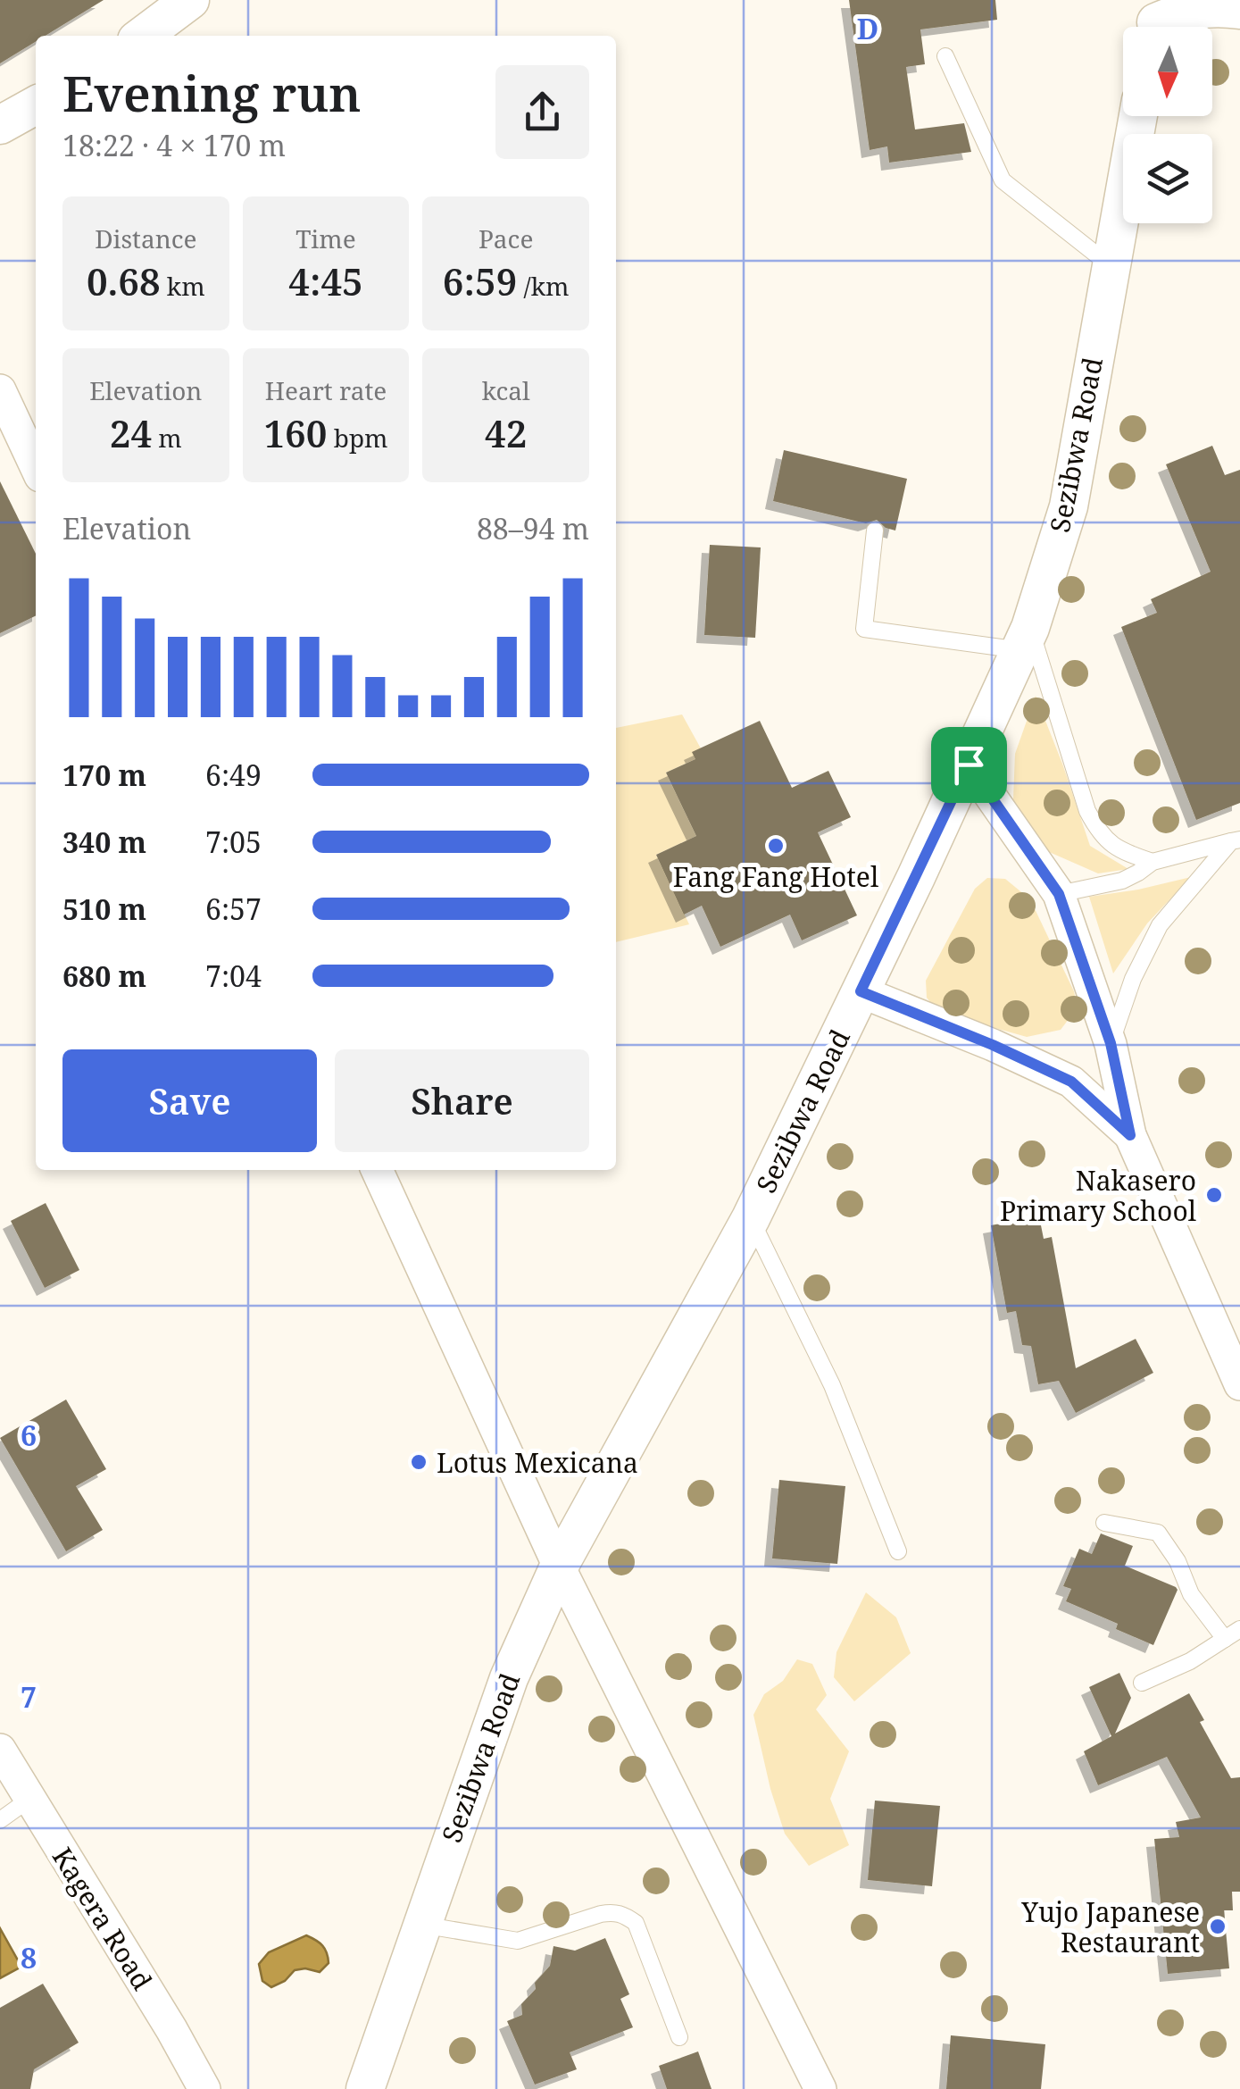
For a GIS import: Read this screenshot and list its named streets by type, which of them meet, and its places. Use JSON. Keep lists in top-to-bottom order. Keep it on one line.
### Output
{"streets":{"street":["Sezibwa Road","Kagera Road"]},"places":["Fang Fang Hotel","Nakasero Primary School","Lotus Mexicana","Yujo Japanese Restaurant"],"north":"bottom","page":{"heading":["Evening run","18:22 · 4 × 170 m"],"stats":[["Distance","0.68 km"],["Time","4:45"],["Pace","6:59 /km"],["Elevation","24 m"],["Heart rate","160 bpm"],["kcal","42"]],"chart":["Elevation","88–94 m"],"list":[{"name":"170 m","note":"6:49"},{"name":"340 m","note":"7:05"},{"name":"510 m","note":"6:57"},{"name":"680 m","note":"7:04"}],"buttons":["Save","Share"]},"grid":{"columns":["D"],"rows":["6","7","8"]}}
